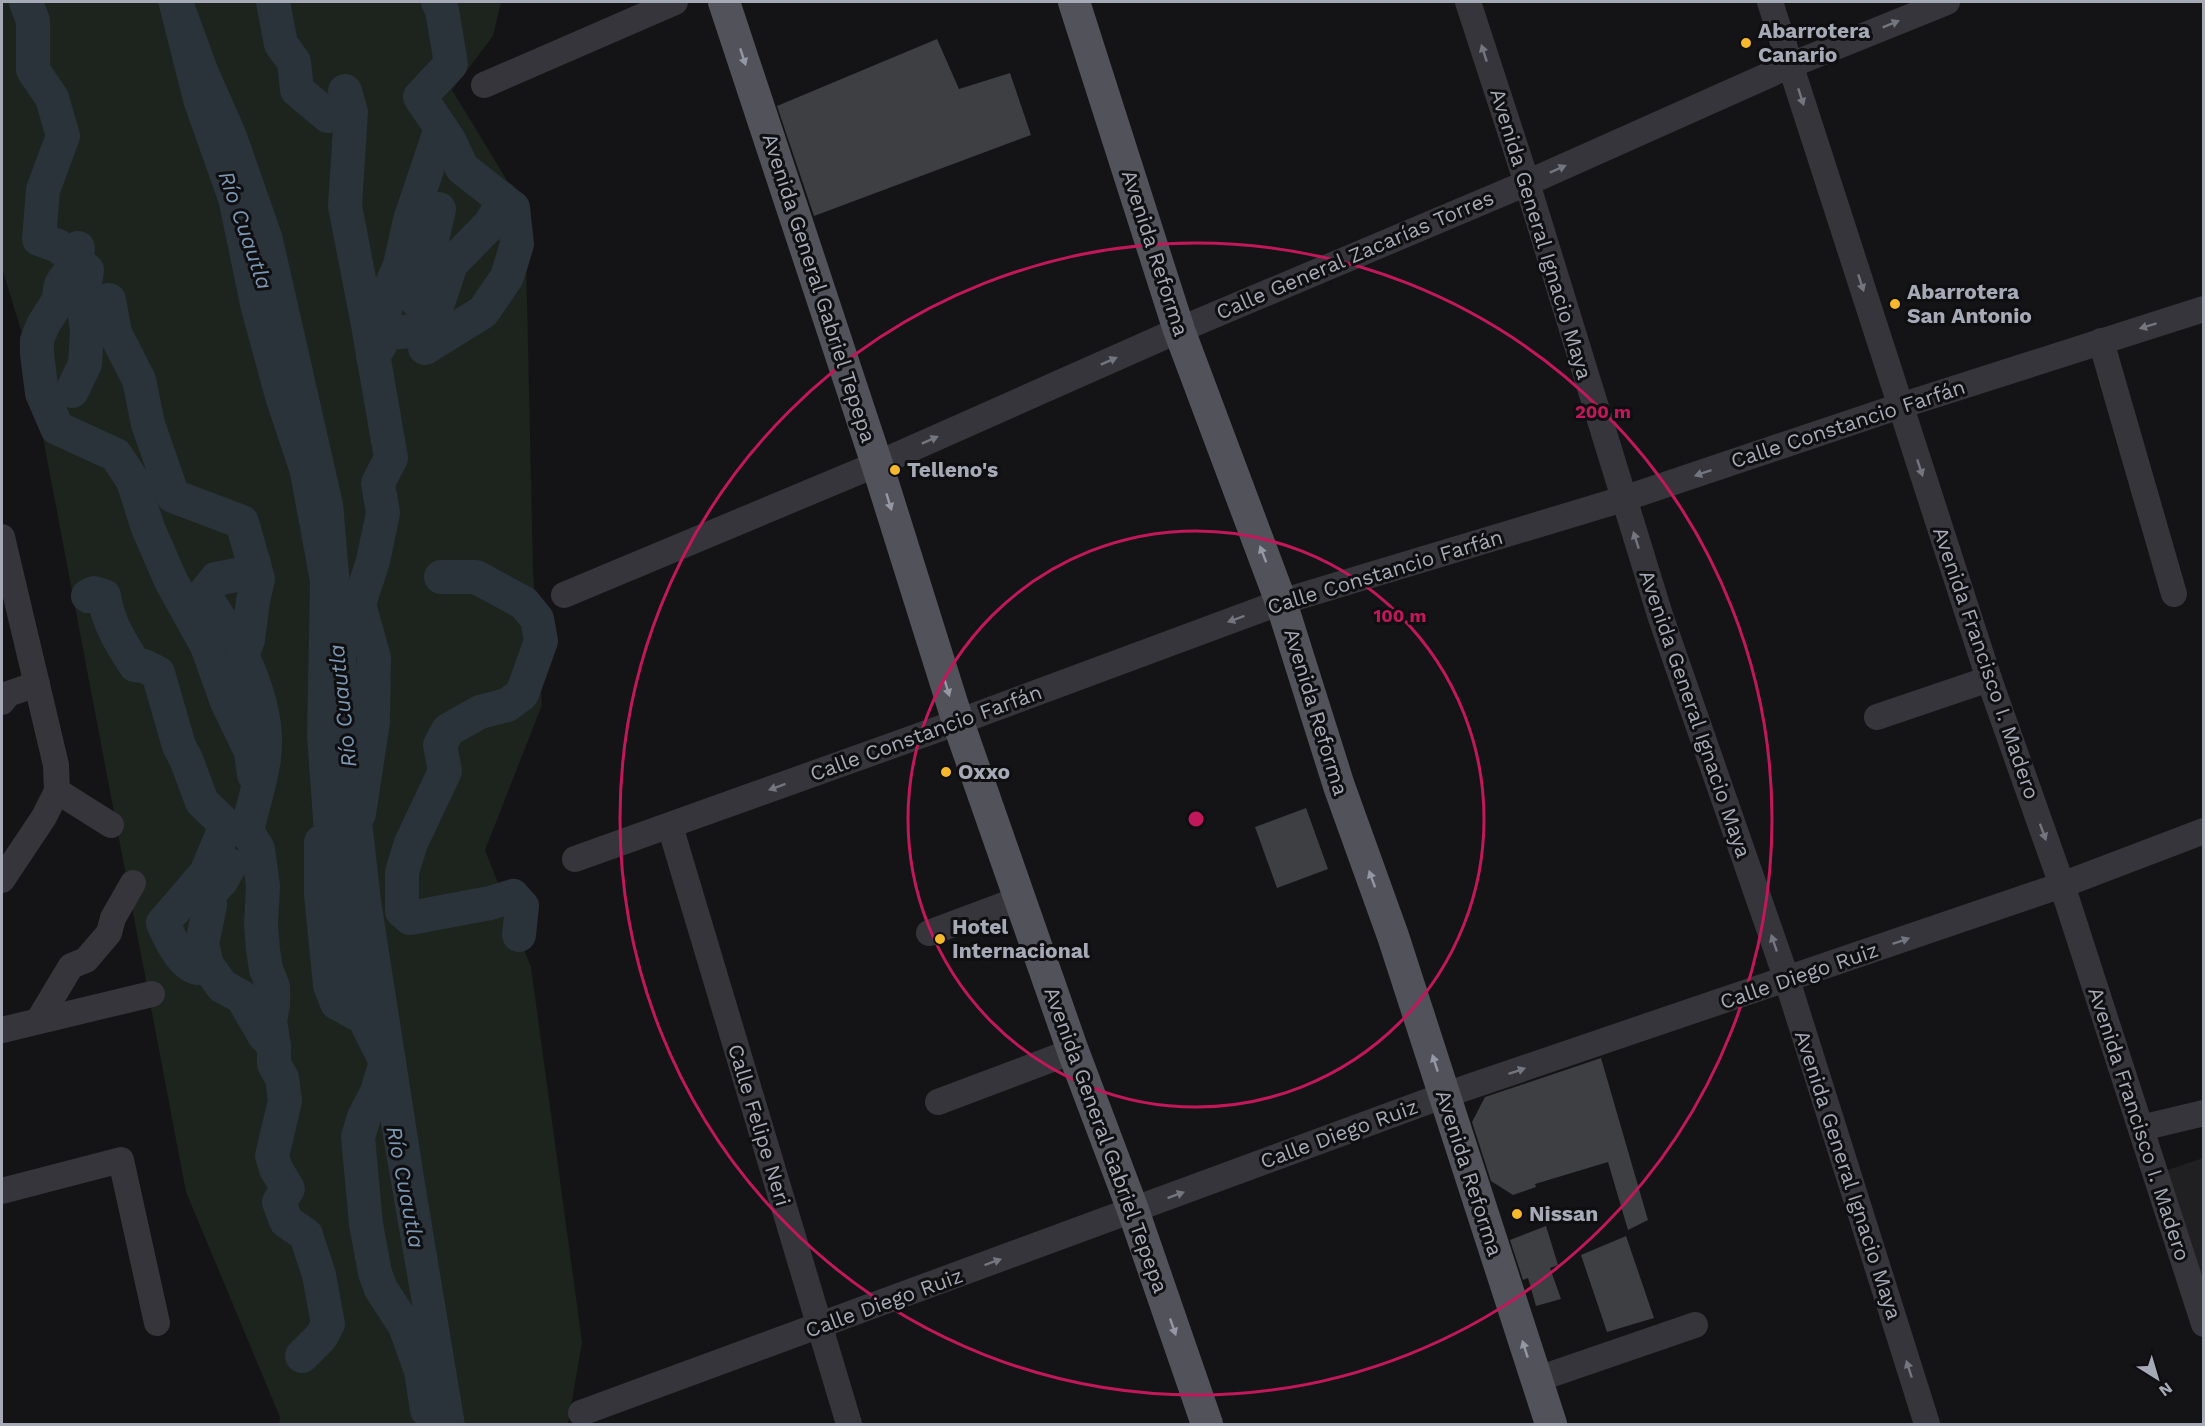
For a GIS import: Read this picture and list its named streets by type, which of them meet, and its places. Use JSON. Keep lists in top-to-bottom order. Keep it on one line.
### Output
{"streets":{"main road":["Avenida Reforma","Avenida General Gabriel Tepepa"],"street":["Avenida General Ignacio Maya","Calle General Zacarías Torres","Calle Constancio Farfán","Avenida Francisco I. Madero","Calle Diego Ruiz","Calle Felipe Neri"]},"crossings":[["Avenida General Ignacio Maya","Calle General Zacarías Torres"],["Avenida General Ignacio Maya","Calle Constancio Farfán"],["Avenida General Ignacio Maya","Calle Diego Ruiz"],["Avenida Reforma","Calle General Zacarías Torres"],["Avenida Reforma","Calle Constancio Farfán"],["Avenida Reforma","Calle Diego Ruiz"],["Calle General Zacarías Torres","Avenida General Gabriel Tepepa"],["Calle General Zacarías Torres","Avenida Francisco I. Madero"],["Avenida General Gabriel Tepepa","Calle Constancio Farfán"],["Avenida General Gabriel Tepepa","Calle Diego Ruiz"],["Calle Constancio Farfán","Avenida Francisco I. Madero"],["Calle Constancio Farfán","Calle Felipe Neri"],["Avenida Francisco I. Madero","Calle Diego Ruiz"],["Calle Diego Ruiz","Calle Felipe Neri"]],"one_way":["Avenida General Ignacio Maya","Avenida Reforma","Calle General Zacarías Torres","Avenida General Gabriel Tepepa","Calle Constancio Farfán","Calle Diego Ruiz"],"water":["Río Cuautla"],"places":["Abarrotera Canario","Abarrotera San Antonio","Telleno's","Oxxo","Hotel Internacional","Nissan"],"north":"bottom right","rings":["200 m","100 m"]}
